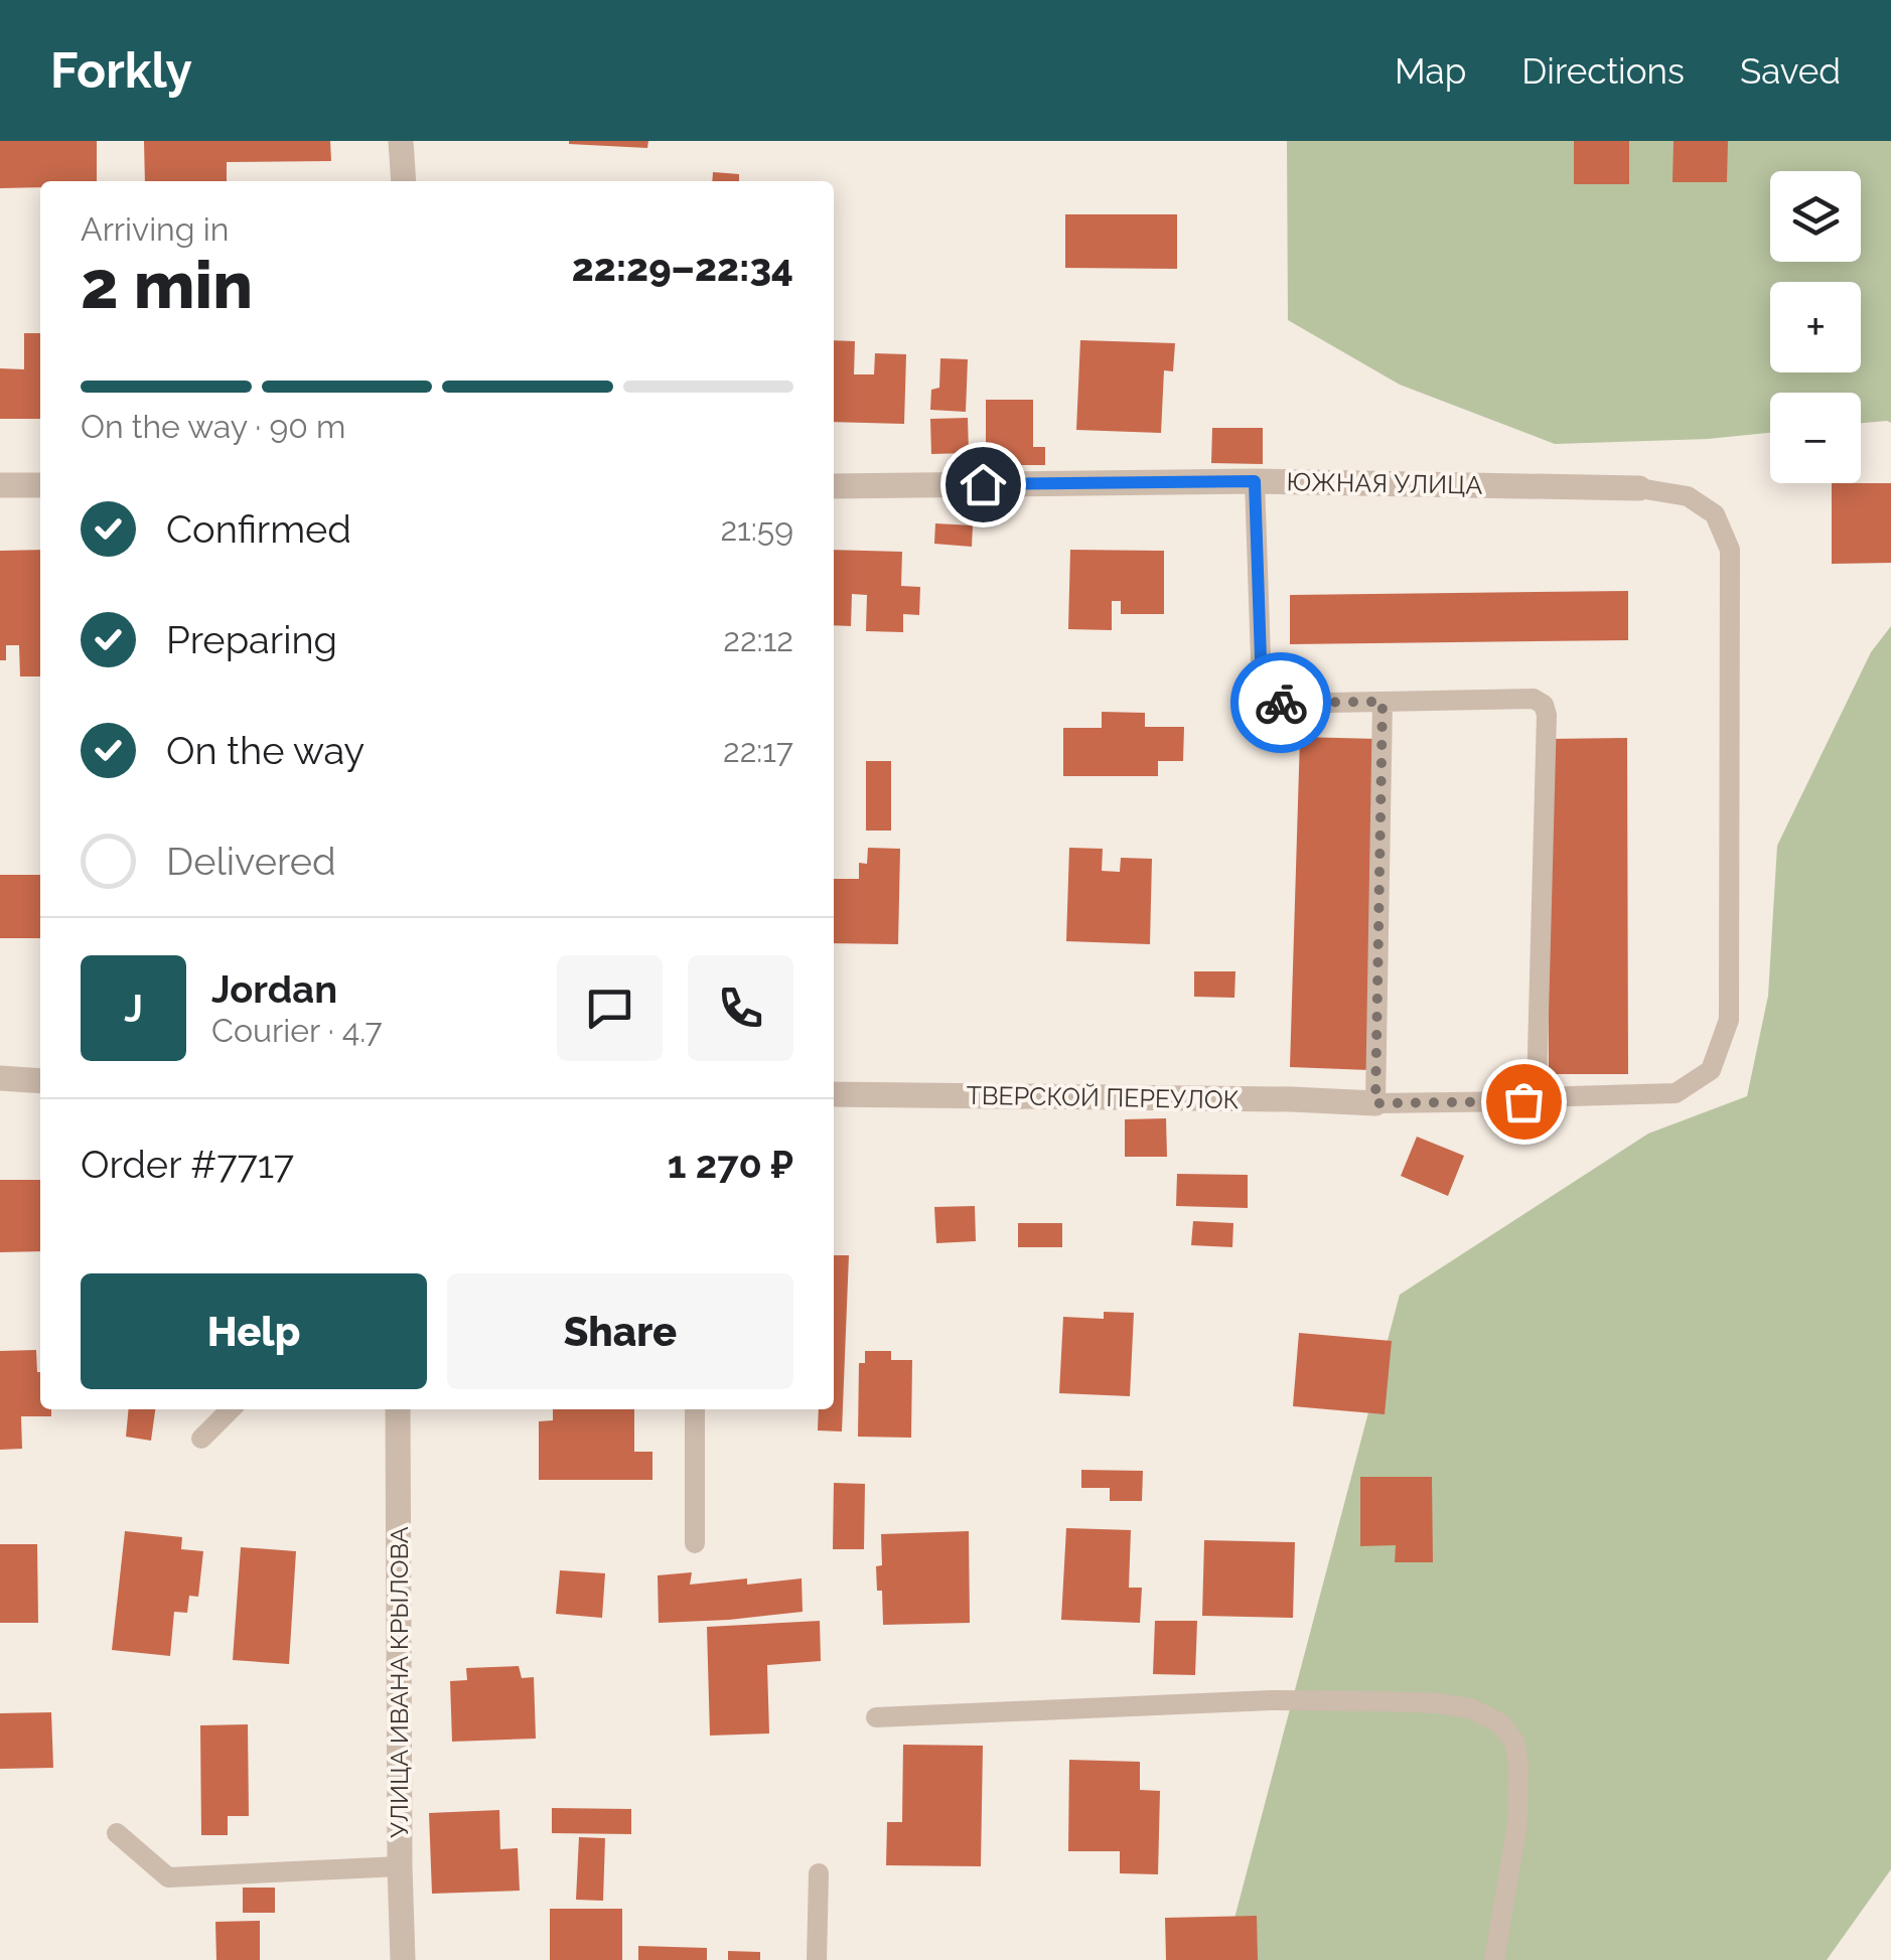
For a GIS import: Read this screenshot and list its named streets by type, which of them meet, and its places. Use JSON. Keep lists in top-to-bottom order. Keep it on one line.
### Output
{"streets":{"street":["ЮЖНАЯ УЛИЦА","ТВЕРСКОЙ ПЕРЕУЛОК","УЛИЦА ИВАНА КРЫЛОВА"]},"page":{"header":"Forkly","nav":["Map","Directions","Saved"],"map_buttons":["+","−"],"heading":["2 min","Arriving in","22:29–22:34"],"panel":["Jordan","Courier · 4.7","Order #7717","1 270 ₽"],"bar":"On the way · 90 m","list":[["Confirmed","21:59"],["Preparing","22:12"],["On the way","22:17"],"Delivered"],"round":"J","buttons":["Help","Share"]}}
